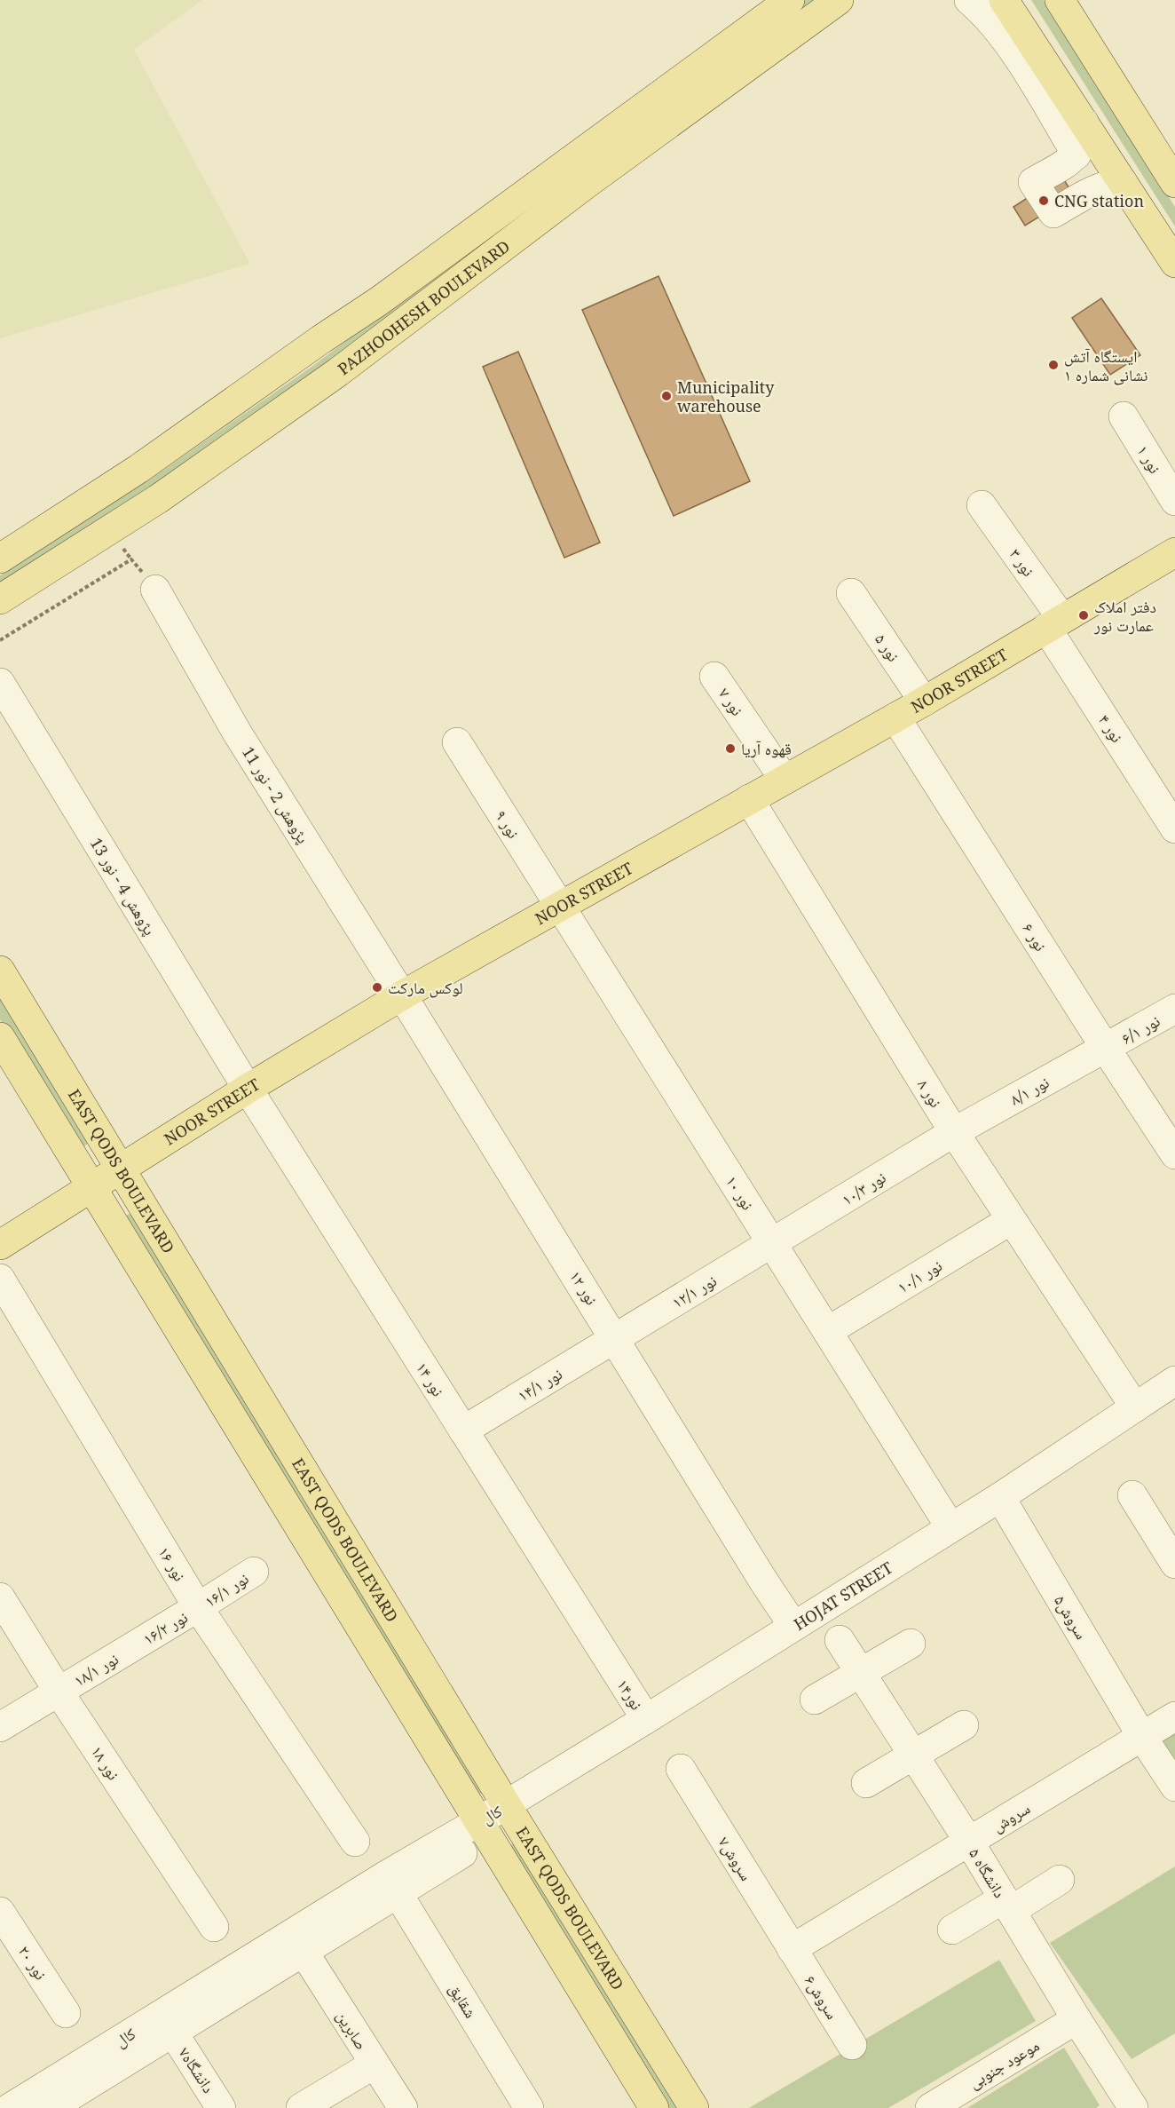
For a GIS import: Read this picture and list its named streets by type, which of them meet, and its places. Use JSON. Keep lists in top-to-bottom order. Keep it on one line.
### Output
{"streets":{"main road":["PAZHOOHESH BOULEVARD","NOOR STREET","EAST QODS BOULEVARD"],"street":["نور ۱","نور ۳","نور ۵","نور ۷","نور ۴","پژوهش 2 - نور 11","نور ۹","پژوهش 4 - نور 13","نور ۶","نور ۶/۱","نور ۸/۱","نور ۸","نور ۱۰/۳","نور ۱۰","نور ۱۰/۱","نور ۱۲","نور ۱۲/۱","نور ۱۴","نور ۱۴/۱","نور ۱۶","نور ۱۶/۱","HOJAT STREET","سروش۵","نور ۱۶/۲","نور ۱۸/۱","نور۱۴","نور ۱۸","کال","سروش","سروش۷","دانشگاه ۵","نور ۲۰","سروش۶","شقایق","صابرین","موعود جنوبی","دانشگاه۷"]},"crossings":[["نور ۳","NOOR STREET"],["نور ۳","نور ۴"],["نور ۵","NOOR STREET"],["NOOR STREET","نور ۷"],["NOOR STREET","نور ۴"],["NOOR STREET","پژوهش 2 - نور 11"],["NOOR STREET","نور ۹"],["NOOR STREET","پژوهش 4 - نور 13"],["NOOR STREET","نور ۶"],["NOOR STREET","نور ۸"],["NOOR STREET","EAST QODS BOULEVARD"],["NOOR STREET","نور ۱۰"],["NOOR STREET","نور ۱۲"],["NOOR STREET","نور ۱۴"],["پژوهش 2 - نور 11","نور ۱۲"],["نور ۹","نور ۱۰"],["پژوهش 4 - نور 13","نور ۱۴"],["نور ۶","نور ۶/۱"],["نور ۶","نور ۸/۱"],["نور ۶/۱","نور ۸/۱"],["نور ۸/۱","نور ۸"],["نور ۸/۱","نور ۱۰/۳"],["نور ۸","نور ۱۰/۳"],["نور ۸","نور ۱۰/۱"],["نور ۸","HOJAT STREET"],["EAST QODS BOULEVARD","HOJAT STREET"],["EAST QODS BOULEVARD","کال"],["نور ۱۰/۳","نور ۱۰"],["نور ۱۰/۳","نور ۱۲/۱"],["نور ۱۰","نور ۱۰/۱"],["نور ۱۰","نور ۱۲/۱"],["نور ۱۰","HOJAT STREET"],["نور ۱۲","نور ۱۲/۱"],["نور ۱۲","نور ۱۴/۱"],["نور ۱۲","HOJAT STREET"],["نور ۱۲/۱","نور ۱۴/۱"],["نور ۱۴","نور ۱۴/۱"],["نور ۱۴","نور۱۴"],["نور ۱۶","نور ۱۶/۱"],["نور ۱۶","نور ۱۶/۲"],["نور ۱۶/۱","نور ۱۶/۲"],["HOJAT STREET","سروش۵"],["HOJAT STREET","نور۱۴"],["HOJAT STREET","کال"],["سروش۵","سروش"],["نور ۱۶/۲","نور ۱۸/۱"],["نور ۱۸/۱","نور ۱۸"],["کال","شقایق"],["کال","صابرین"],["کال","دانشگاه۷"],["سروش","سروش۷"],["سروش","دانشگاه ۵"],["سروش","سروش۶"],["سروش۷","سروش۶"],["دانشگاه ۵","موعود جنوبی"]],"places":["CNG station","ایستگاه آتش نشانی شماره ۱","Municipality warehouse","دفتر املاک عمارت نور","قهوه آریا","لوکس مارکت"]}
